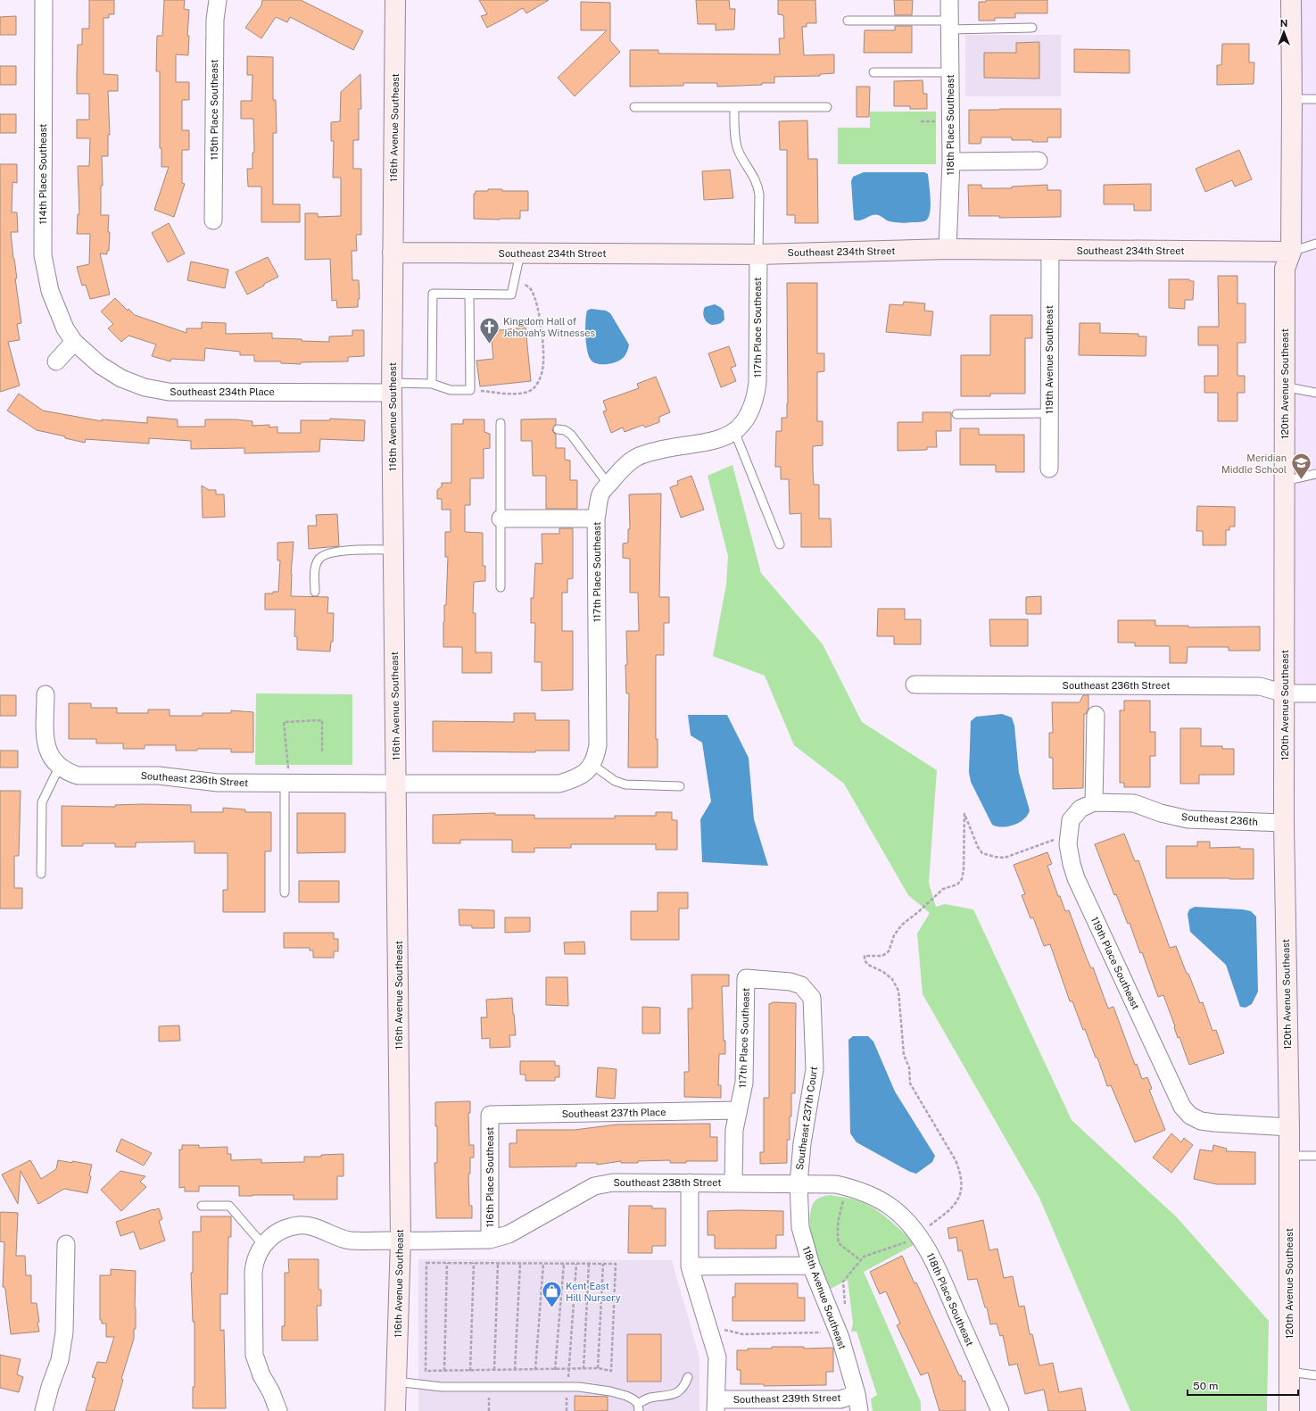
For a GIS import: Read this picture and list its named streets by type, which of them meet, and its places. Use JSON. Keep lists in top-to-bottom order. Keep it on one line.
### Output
{"streets":{"street":["115th Place Southeast","118th Place Southeast","116th Avenue Southeast","114th Place Southeast","Southeast 234th Street","117th Place Southeast","119th Avenue Southeast","120th Avenue Southeast","Southeast 234th Place","Southeast 236th Street","Southeast 236th","119th Place Southeast","Southeast 237th Place","Southeast 237th Court","116th Place Southeast","Southeast 238th Street","118th Avenue Southeast","Southeast 239th Street"]},"crossings":[["118th Place Southeast","Southeast 234th Street"],["118th Place Southeast","Southeast 237th Court"],["118th Place Southeast","Southeast 238th Street"],["118th Place Southeast","118th Avenue Southeast"],["116th Avenue Southeast","Southeast 234th Street"],["116th Avenue Southeast","Southeast 234th Place"],["116th Avenue Southeast","Southeast 236th Street"],["116th Avenue Southeast","Southeast 238th Street"],["114th Place Southeast","Southeast 234th Place"],["Southeast 234th Street","117th Place Southeast"],["Southeast 234th Street","119th Avenue Southeast"],["Southeast 234th Street","120th Avenue Southeast"],["117th Place Southeast","Southeast 237th Place"],["117th Place Southeast","Southeast 237th Court"],["117th Place Southeast","Southeast 238th Street"],["120th Avenue Southeast","Southeast 236th Street"],["120th Avenue Southeast","Southeast 236th"],["120th Avenue Southeast","119th Place Southeast"],["Southeast 236th","119th Place Southeast"],["Southeast 237th Place","116th Place Southeast"],["Southeast 237th Court","Southeast 238th Street"],["Southeast 237th Court","118th Avenue Southeast"],["116th Place Southeast","Southeast 238th Street"],["Southeast 238th Street","118th Avenue Southeast"],["118th Avenue Southeast","Southeast 239th Street"]],"places":{"church":["Kingdom Hall of Jehovah's Witnesses"],"school or university":["Meridian Middle School"],"shop":["Kent East Hill Nursery"]},"scale_bar":"50 m","north":"top"}
